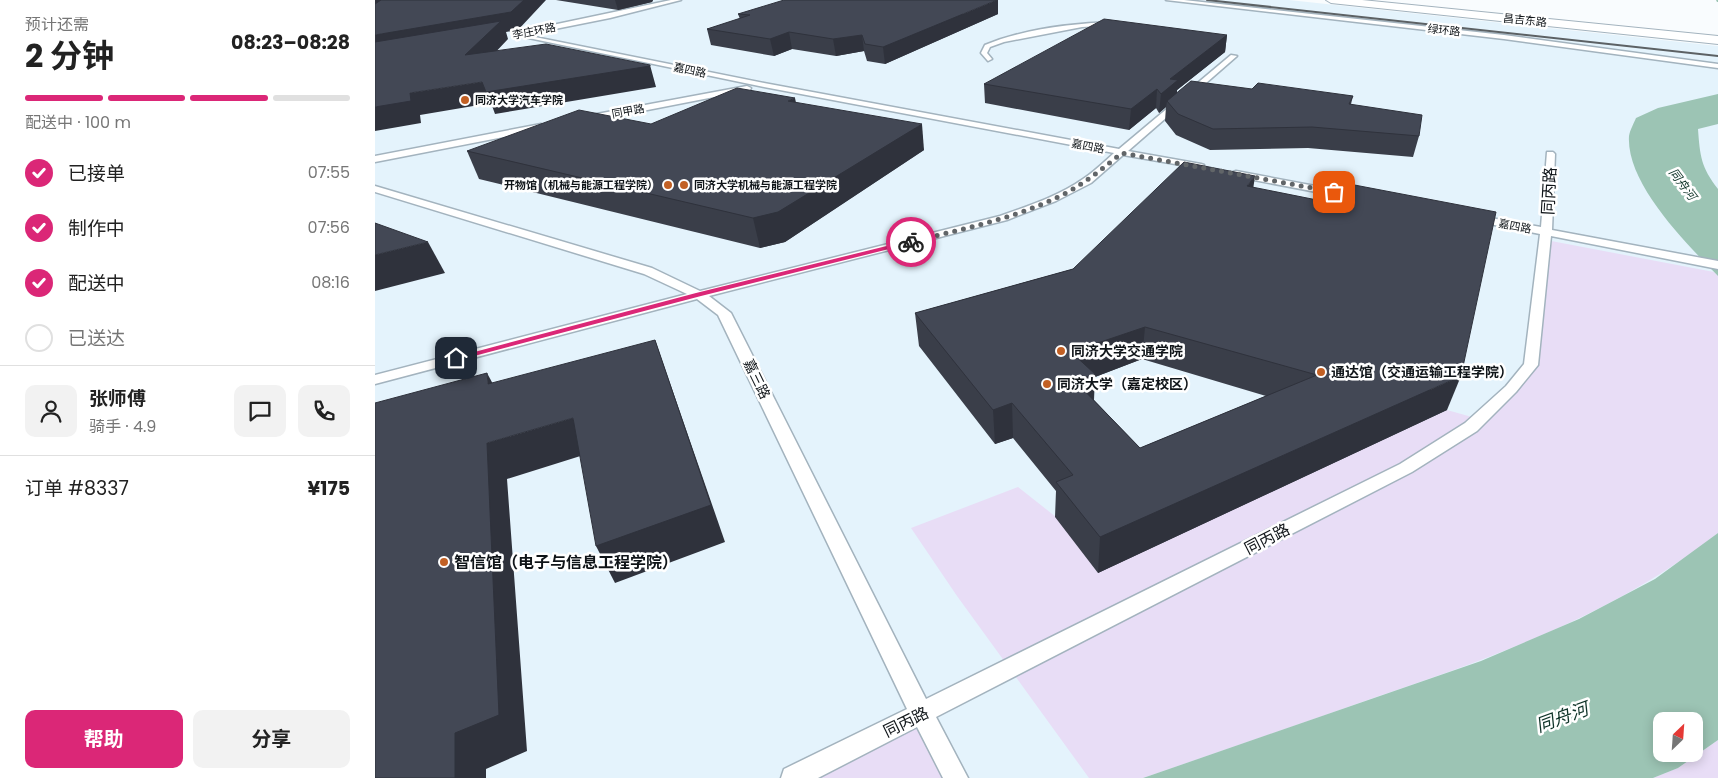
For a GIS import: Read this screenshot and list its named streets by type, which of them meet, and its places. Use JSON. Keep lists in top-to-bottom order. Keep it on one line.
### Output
{"streets":{"street":["昌吉东路"],"lane":["绿环路","李庄环路","嘉四路","同甲路","同丙路","嘉三路"]},"crossings":[["李庄环路","嘉四路"],["嘉四路","同甲路"],["嘉四路","同丙路"],["同丙路","嘉三路"]],"water":["同舟河"],"places":["同济大学汽车学院","开物馆（机械与能源工程学院）","同济大学机械与能源工程学院","同济大学交通学院","通达馆（交通运输工程学院）","同济大学（嘉定校区）","智信馆（电子与信息工程学院）"],"north":"top right","page":{"heading":["2 分钟","预计还需","08:23–08:28"],"panel":["张师傅","骑手 · 4.9","订单 #8337","¥175"],"bar":"配送中 · 100 m","list":[["已接单","07:55"],["制作中","07:56"],["配送中","08:16"],"已送达"],"buttons":["帮助","分享"]}}
